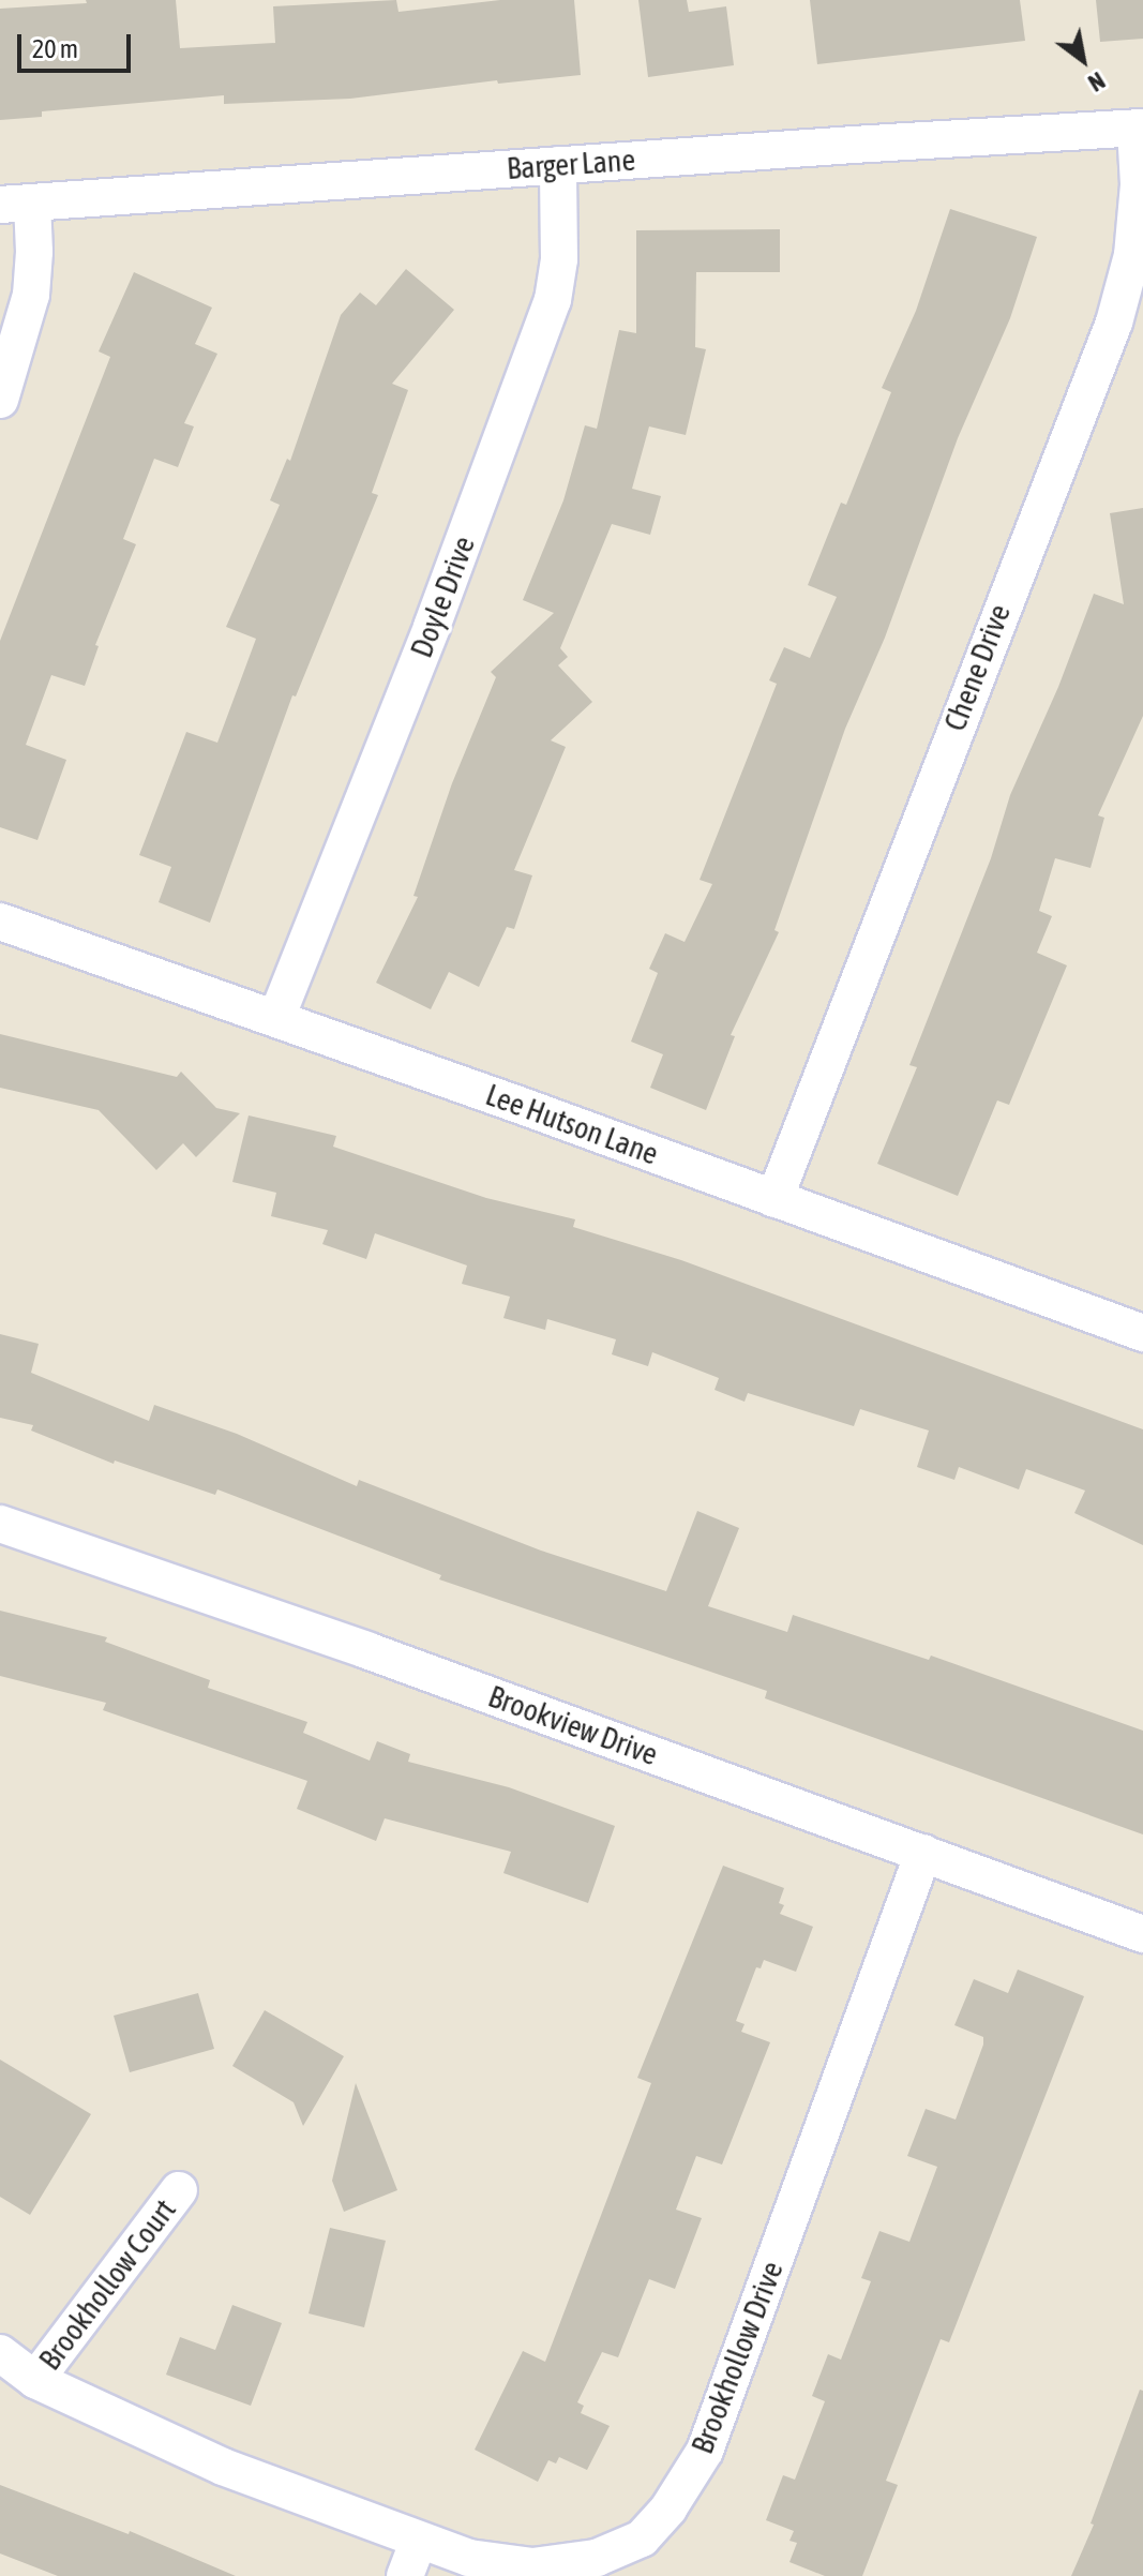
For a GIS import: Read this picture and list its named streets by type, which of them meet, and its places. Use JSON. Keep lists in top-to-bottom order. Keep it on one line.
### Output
{"streets":{"street":["Barger Lane","Doyle Drive","Chene Drive","Lee Hutson Lane","Brookview Drive","Brookhollow Court","Brookhollow Drive"]},"crossings":[["Barger Lane","Doyle Drive"],["Barger Lane","Chene Drive"],["Doyle Drive","Lee Hutson Lane"],["Chene Drive","Lee Hutson Lane"],["Brookview Drive","Brookhollow Drive"],["Brookhollow Court","Brookhollow Drive"]],"scale_bar":"20 m","north":"bottom right"}
